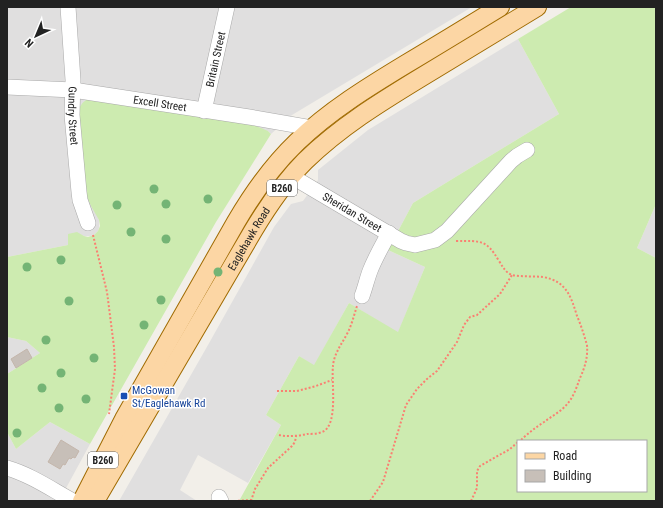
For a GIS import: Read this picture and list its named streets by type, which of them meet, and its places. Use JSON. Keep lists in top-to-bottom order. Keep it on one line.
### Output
{"streets":{"main road":["B260","Eaglehawk Road"],"street":["Britain Street","Excell Street","Gundry Street","Sheridan Street"]},"crossings":[["Britain Street","Excell Street"],["Excell Street","Gundry Street"],["Excell Street","Eaglehawk Road"],["Sheridan Street","Eaglehawk Road"]],"places":{"transit":["McGowan St/Eaglehawk Rd"]},"legend":["Road","Building"],"north":"bottom left"}
